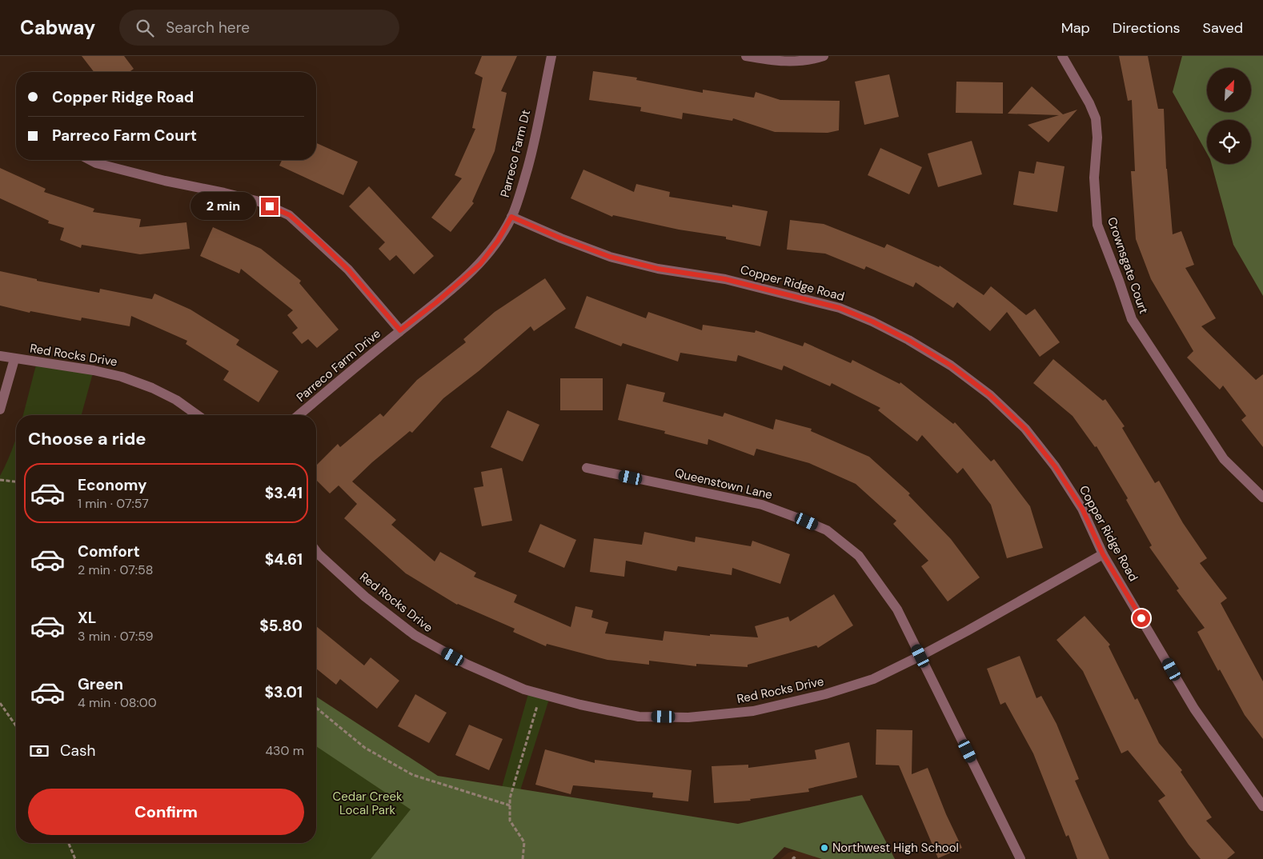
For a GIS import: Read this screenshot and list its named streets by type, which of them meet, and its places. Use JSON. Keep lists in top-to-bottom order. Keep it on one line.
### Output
{"streets":{"street":["Parreco Farm Dt","Crownsgate Court","Copper Ridge Road","Red Rocks Drive","Parreco Farm Drive","Queenstown Lane"]},"crossings":[["Parreco Farm Dt","Copper Ridge Road"],["Parreco Farm Dt","Parreco Farm Drive"],["Copper Ridge Road","Red Rocks Drive"],["Red Rocks Drive","Queenstown Lane"]],"parks":["Cedar Creek Local Park"],"places":["Northwest High School"],"north":"top right","page":{"header":"Cabway","search":"Search here","nav":["Map","Directions","Saved"],"banner":["Copper Ridge Road","Parreco Farm Court"],"bubble":"2 min","heading":"Choose a ride","list":[{"name":"Economy","note":"1 min · 07:57","value":"$3.41"},{"name":"Comfort","note":"2 min · 07:58","value":"$4.61"},{"name":"XL","note":"3 min · 07:59","value":"$5.80"},{"name":"Green","note":"4 min · 08:00","value":"$3.01"}],"pay":["Cash","430 m"],"buttons":"Confirm"}}
